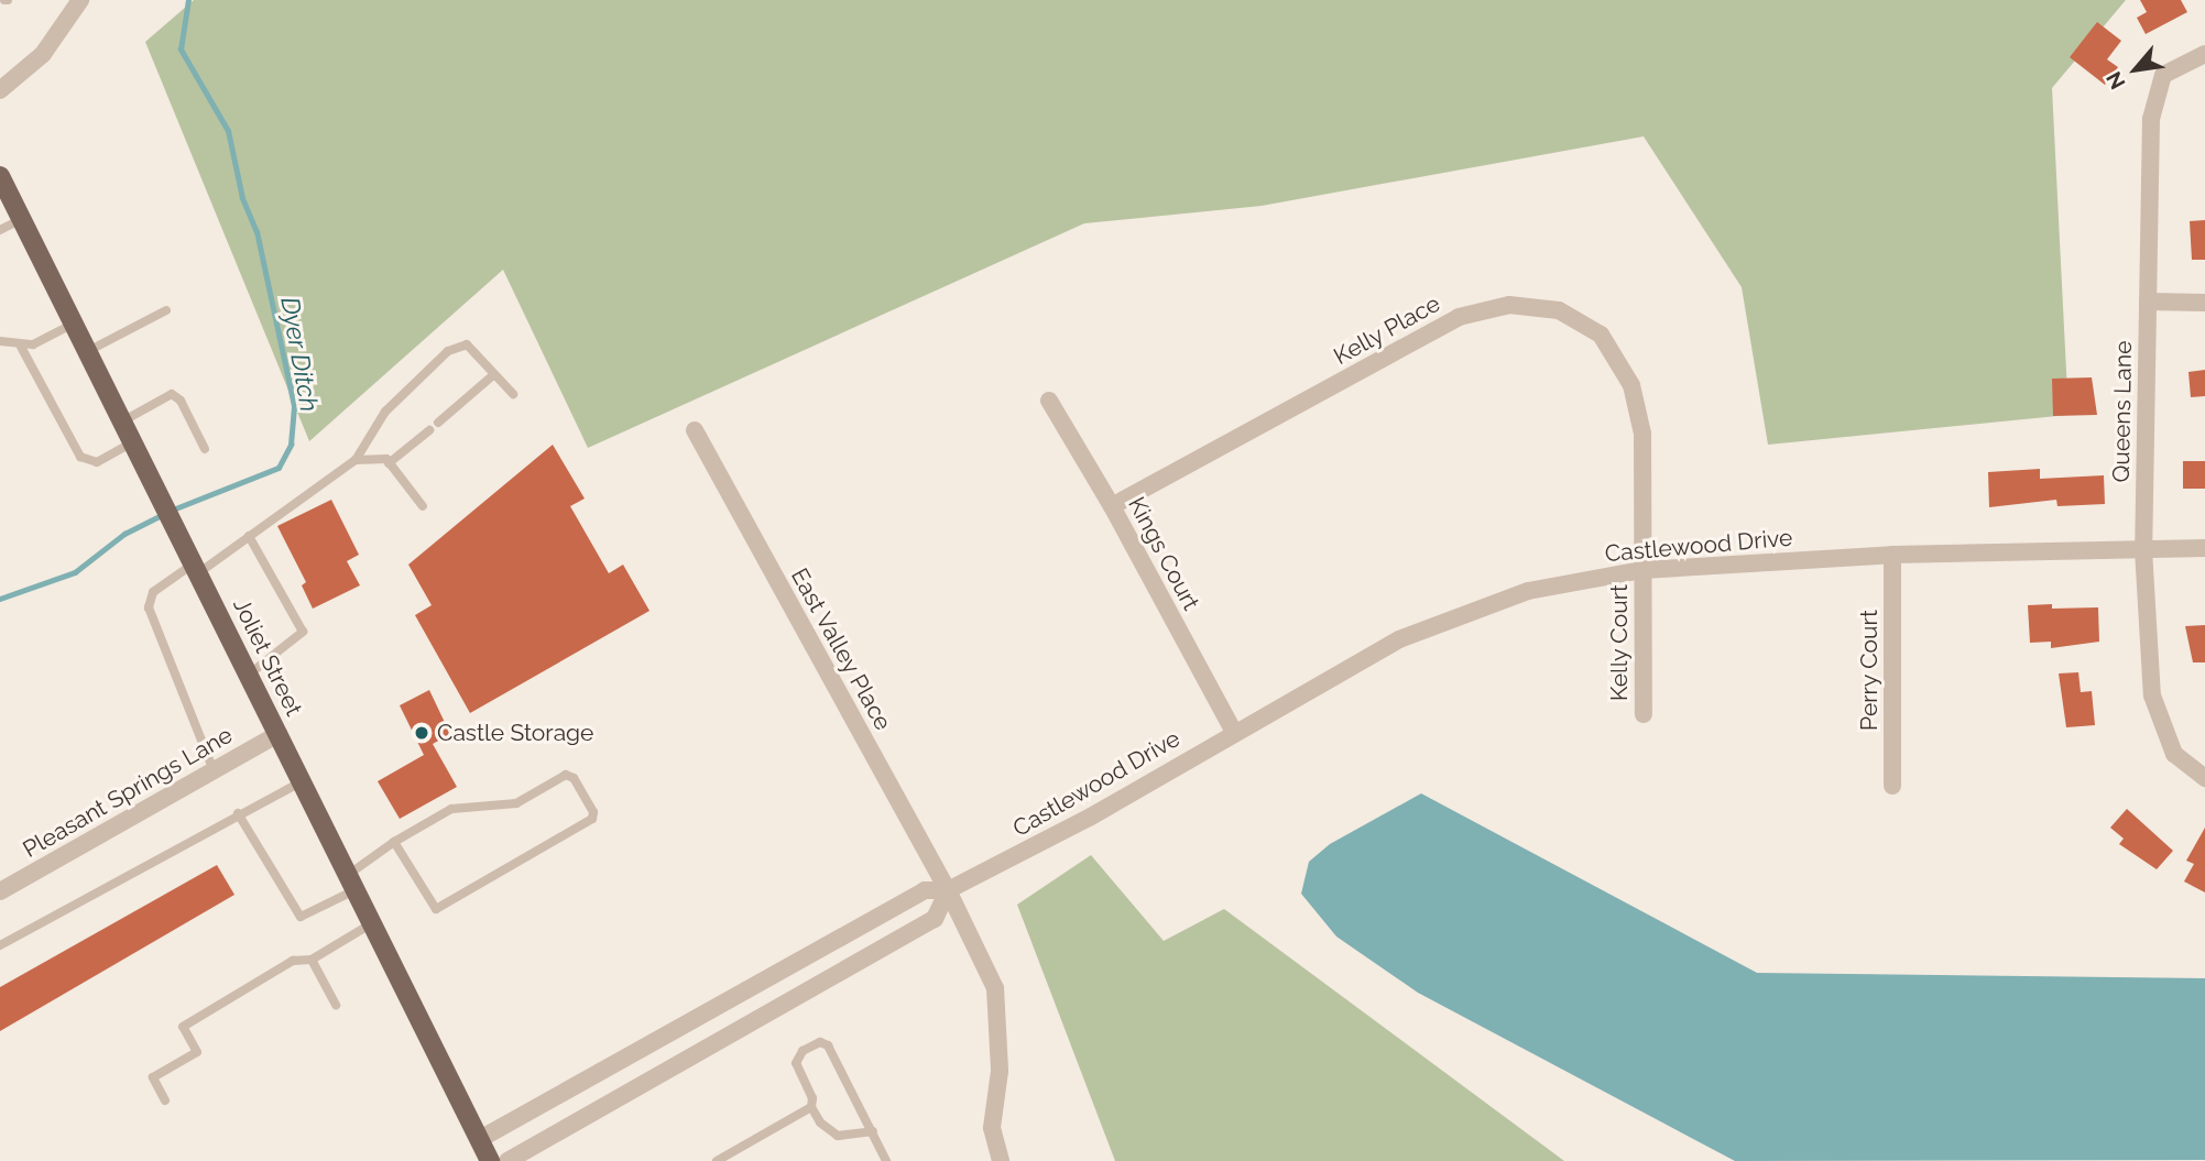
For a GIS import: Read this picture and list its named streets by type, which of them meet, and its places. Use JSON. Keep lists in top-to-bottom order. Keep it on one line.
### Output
{"streets":{"main road":["Joliet Street"],"street":["Kelly Place","Queens Lane","Castlewood Drive","Kings Court","Kelly Court","East Valley Place","Perry Court","Pleasant Springs Lane"]},"crossings":[["Kelly Place","Castlewood Drive"],["Kelly Place","Kings Court"],["Kelly Place","Kelly Court"],["Queens Lane","Castlewood Drive"],["Castlewood Drive","Kings Court"],["Castlewood Drive","Kelly Court"],["Castlewood Drive","East Valley Place"],["Castlewood Drive","Joliet Street"],["Castlewood Drive","Perry Court"],["Joliet Street","Pleasant Springs Lane"]],"water":["Dyer Ditch"],"places":["Castle Storage"],"north":"bottom left"}
